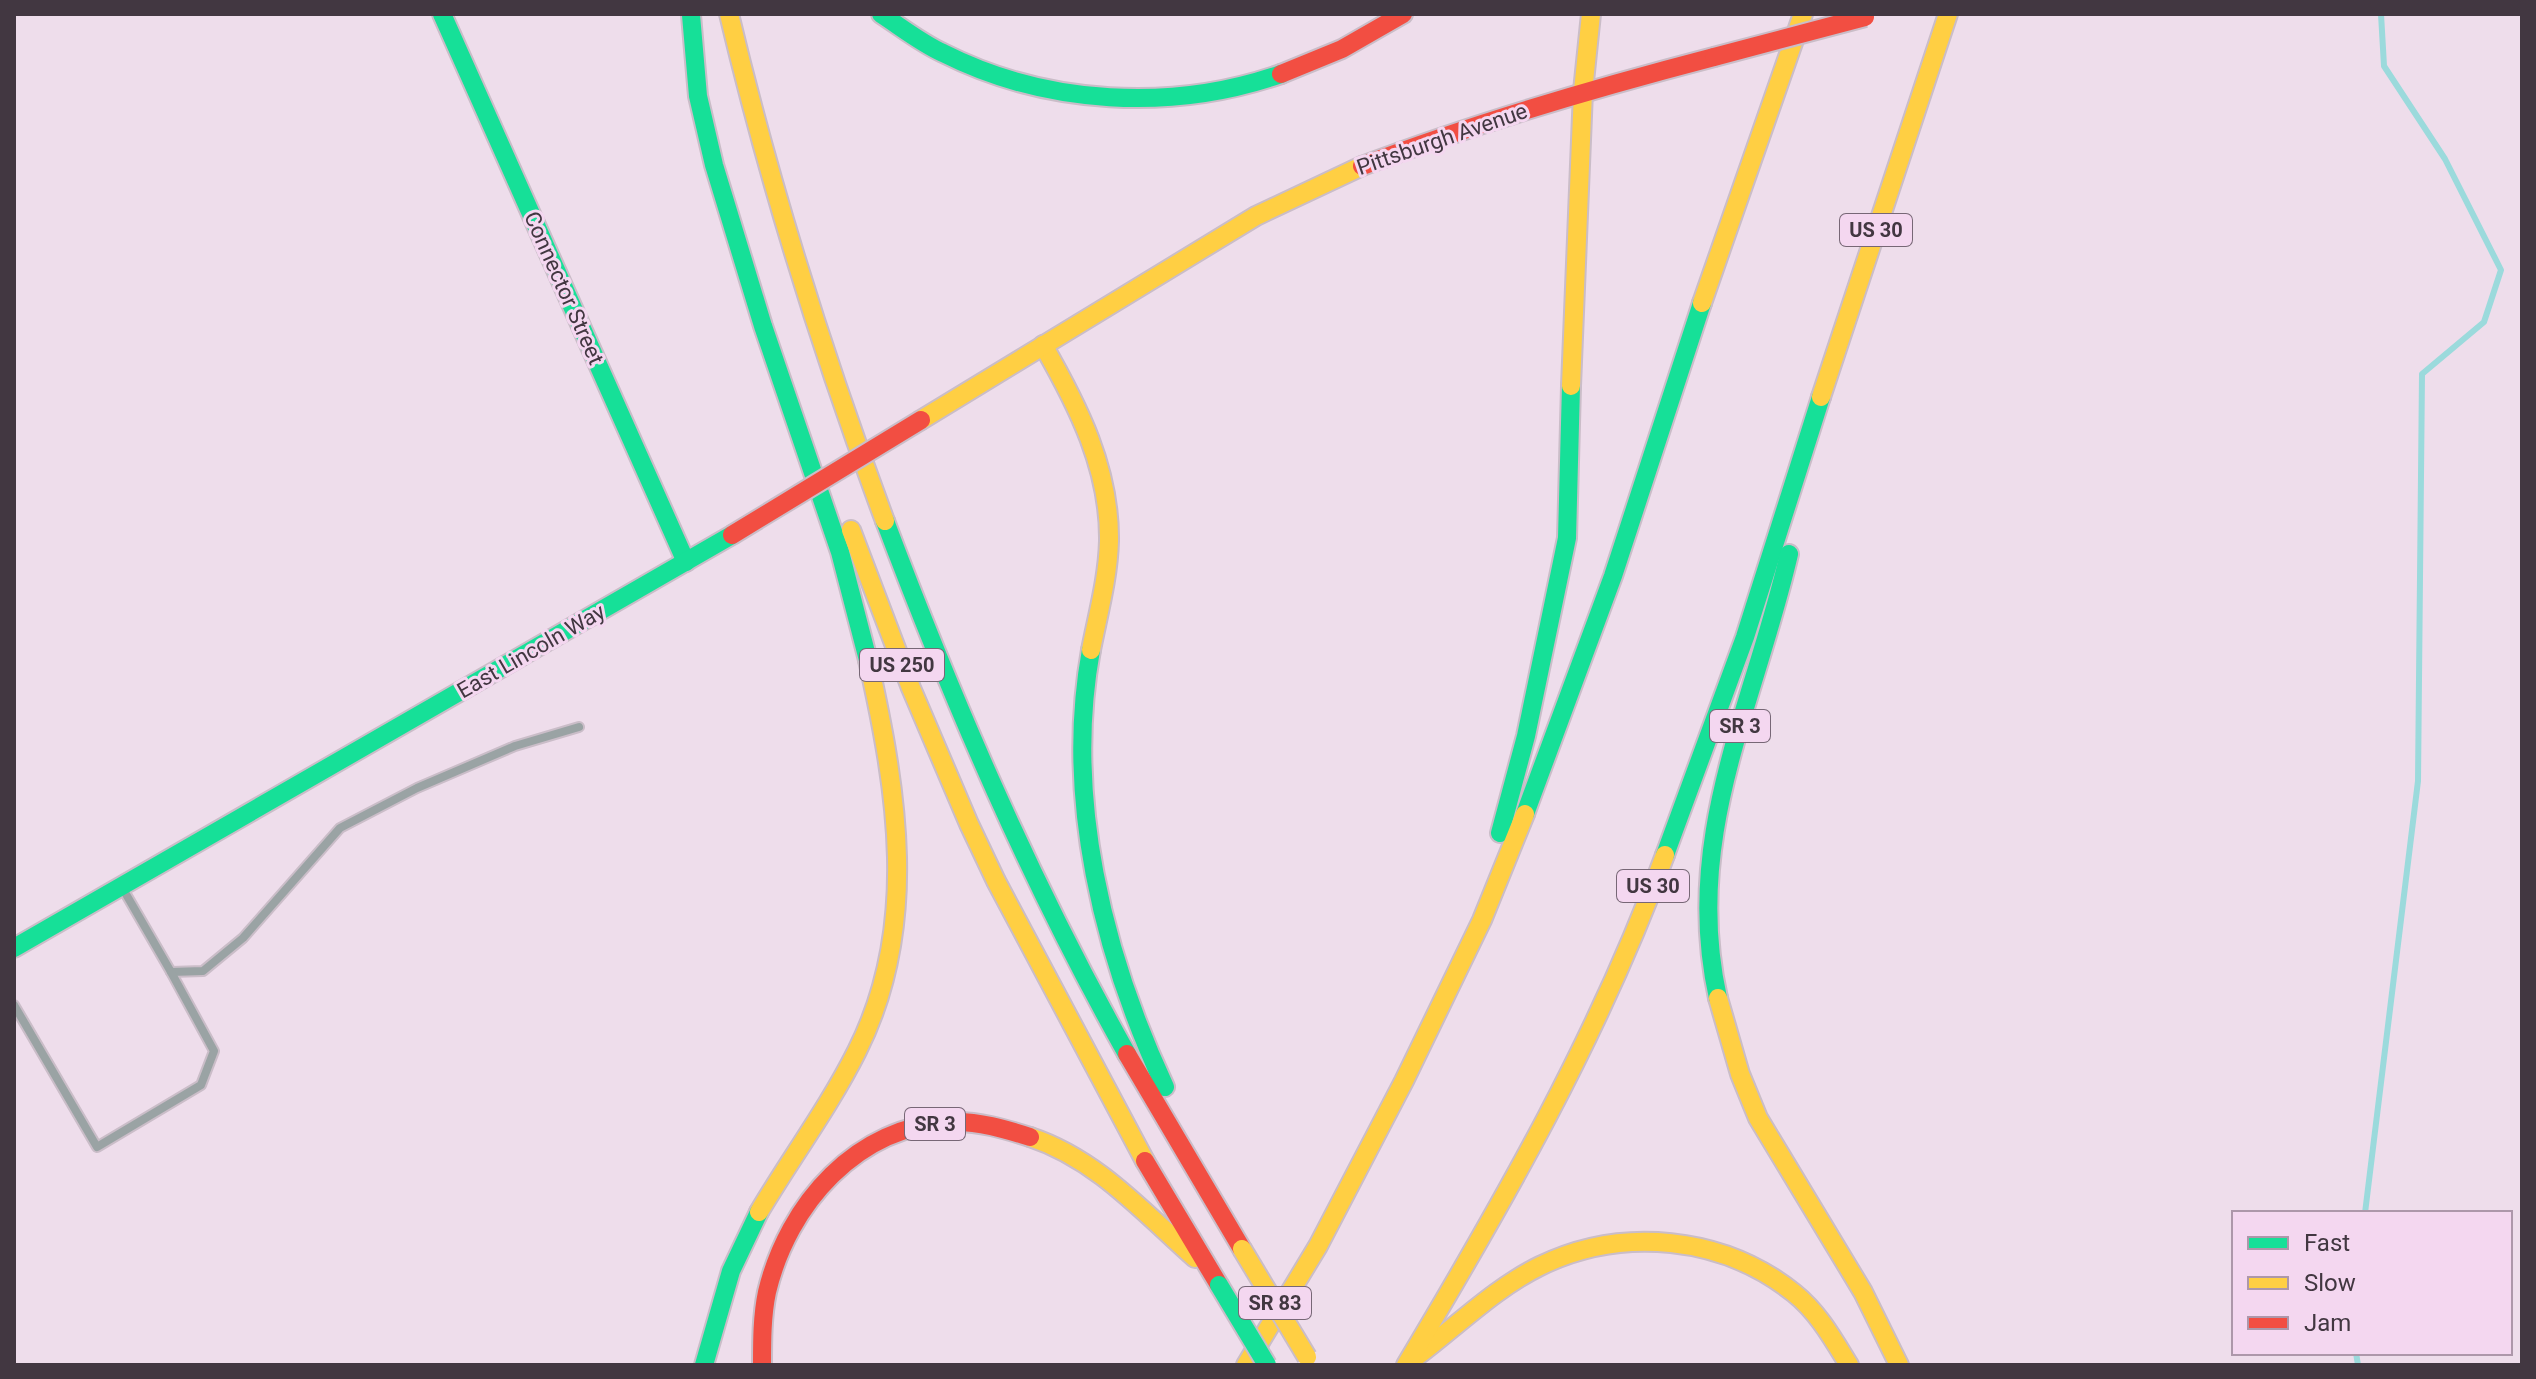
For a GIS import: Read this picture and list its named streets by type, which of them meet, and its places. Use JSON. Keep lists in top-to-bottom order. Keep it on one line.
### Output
{"streets":{"main road":["Pittsburgh Avenue","US 30","Connector Street","East Lincoln Way","US 250","SR 3","SR 83"]},"crossings":[["Pittsburgh Avenue","East Lincoln Way"],["US 30","SR 3"],["Connector Street","East Lincoln Way"],["US 250","SR 3"]],"legend":["Fast","Slow","Jam"]}
